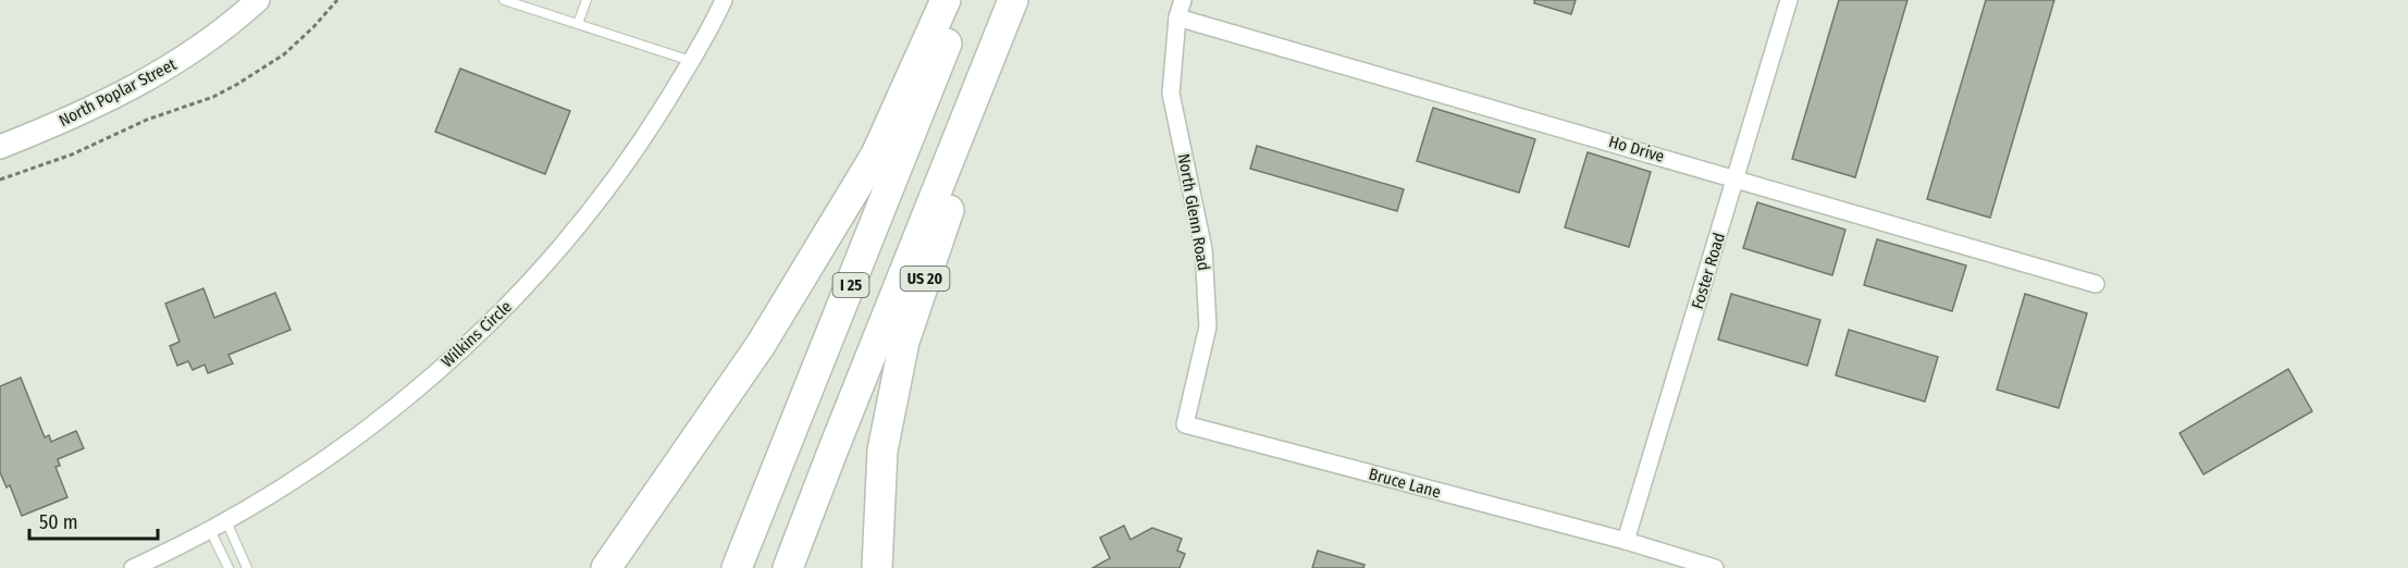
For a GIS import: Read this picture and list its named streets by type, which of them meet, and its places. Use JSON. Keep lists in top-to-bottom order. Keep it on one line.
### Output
{"streets":{"highway":["US 20","I 25"],"main road":["North Poplar Street"],"street":["Ho Drive","North Glenn Road","Foster Road","Wilkins Circle","Bruce Lane"]},"crossings":[["Ho Drive","North Glenn Road"],["Ho Drive","Foster Road"],["North Glenn Road","Bruce Lane"],["Foster Road","Bruce Lane"]],"scale_bar":"50 m"}
